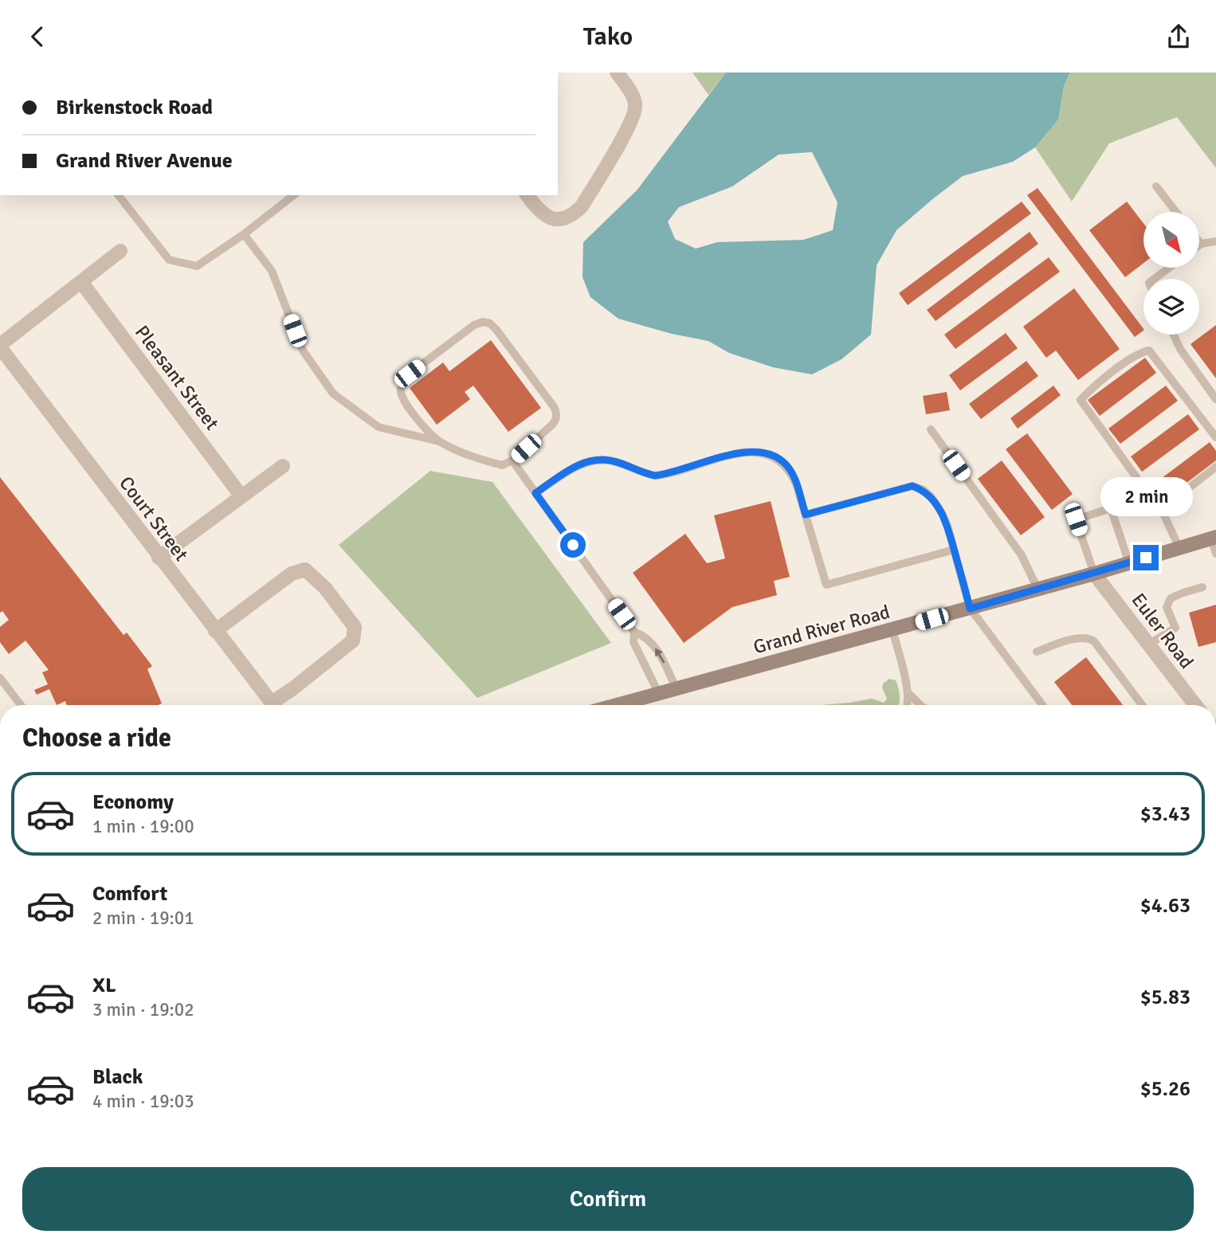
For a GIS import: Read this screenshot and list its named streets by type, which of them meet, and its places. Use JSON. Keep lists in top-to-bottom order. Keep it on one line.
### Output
{"streets":{"main road":["Grand River Road"],"street":["Pleasant Street","Court Street","Euler Road"]},"crossings":[["Grand River Road","Euler Road"]],"north":"bottom right","page":{"header":"Tako","banner":["Birkenstock Road","Grand River Avenue"],"bubble":"2 min","heading":"Choose a ride","list":[{"name":"Economy","note":"1 min · 19:00","value":"$3.43"},{"name":"Comfort","note":"2 min · 19:01","value":"$4.63"},{"name":"XL","note":"3 min · 19:02","value":"$5.83"},{"name":"Black","note":"4 min · 19:03","value":"$5.26"}],"buttons":"Confirm"}}
